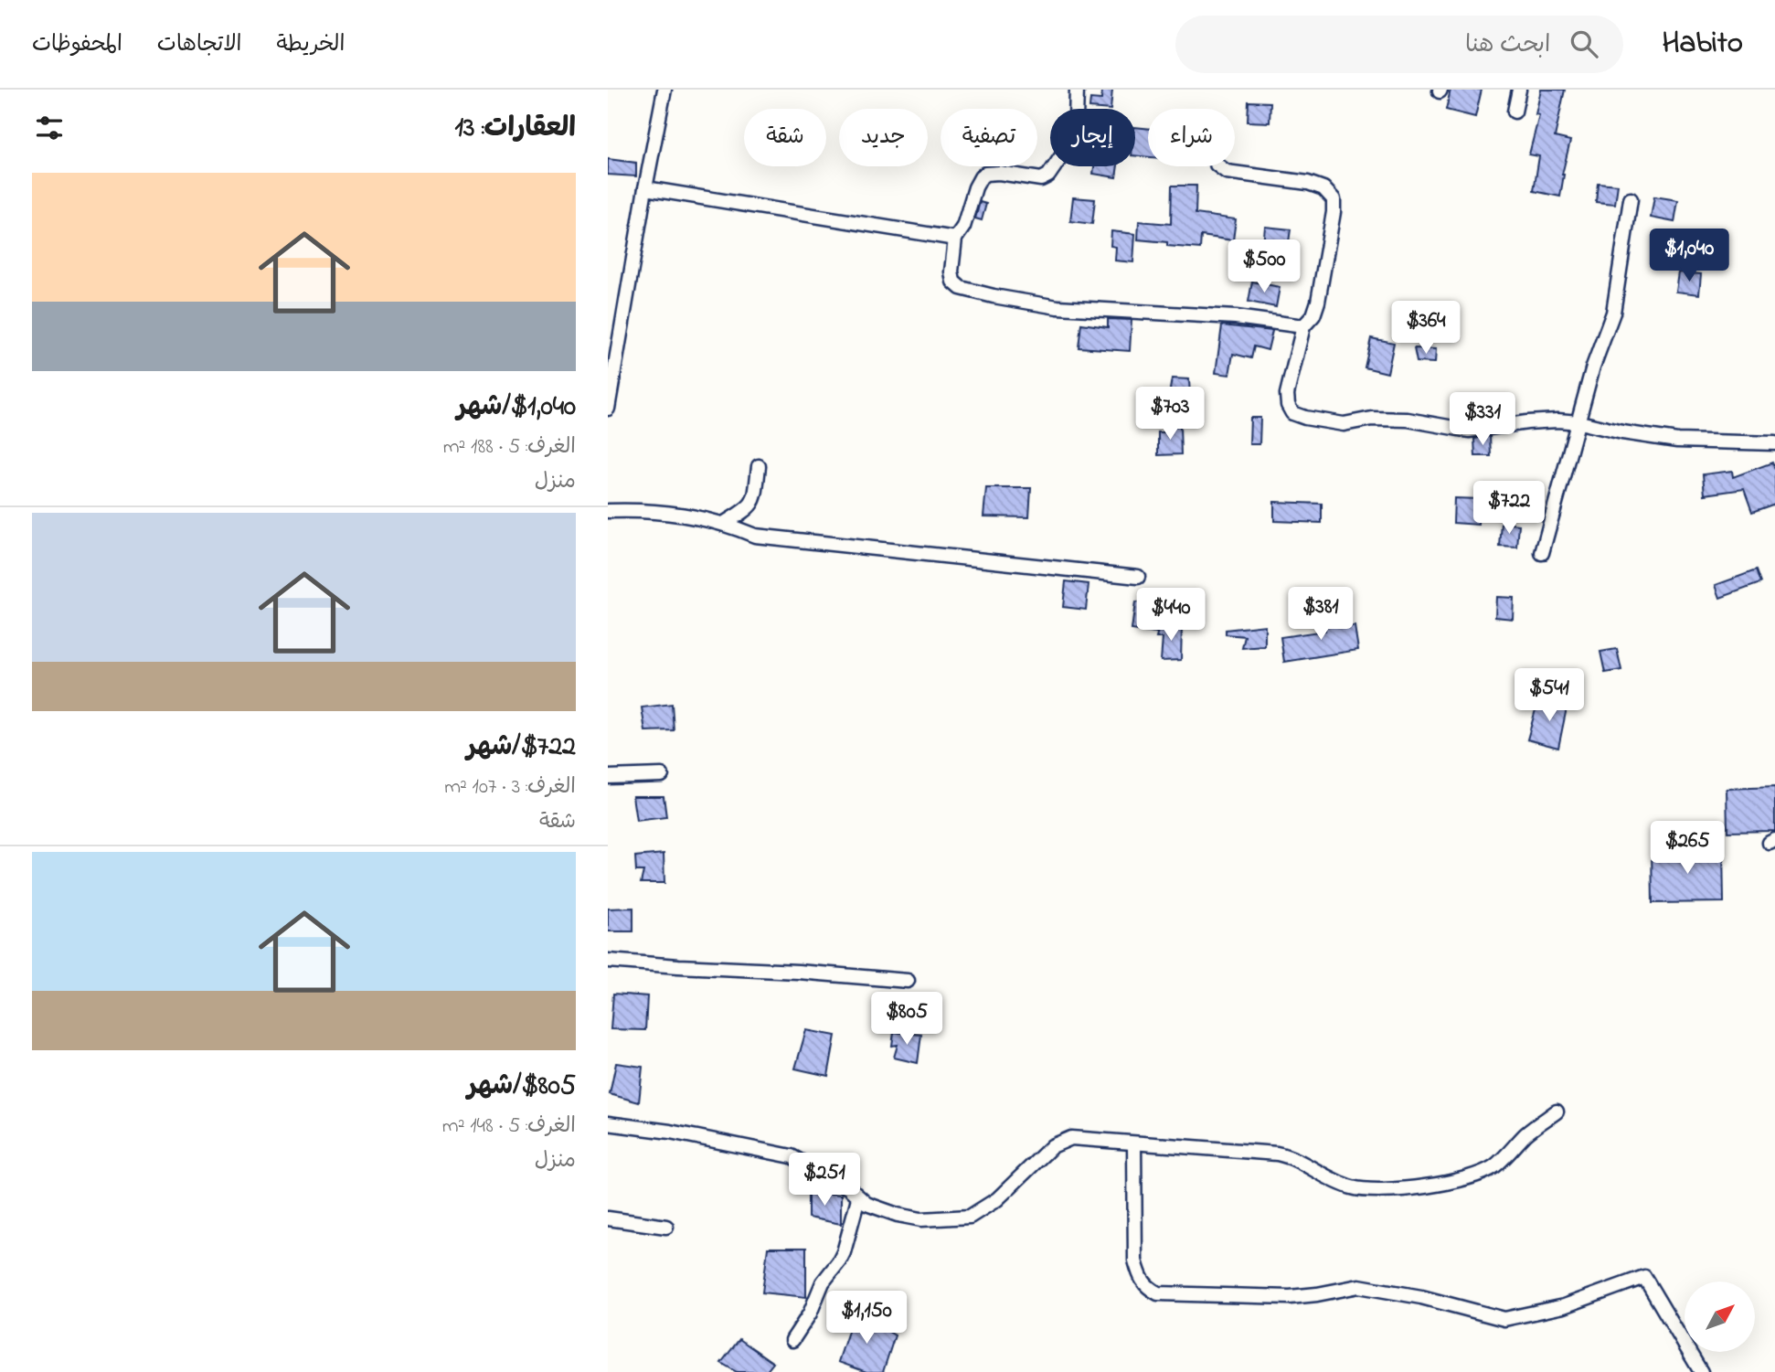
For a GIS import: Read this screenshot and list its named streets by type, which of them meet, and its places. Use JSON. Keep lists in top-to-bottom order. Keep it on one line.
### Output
{"north":"top right","page":{"header":"Habito","search":"ابحث هنا","nav":["الخريطة","الاتجاهات","المحفوظات"],"heading":"العقارات: 13","chip":["شراء","إيجار","تصفية","جديد","شقة"],"list":[{"name":"$1,040/شهر","note":"الغرف: 5 · 188 m² · منزل"},{"name":"$722/شهر","note":"الغرف: 3 · 107 m² · شقة"},{"name":"$805/شهر","note":"الغرف: 5 · 148 m² · منزل"}],"price":["$1,040","$500","$364","$703","$331","$722","$381","$440","$541","$265","$805","$251","$1,150"]}}
